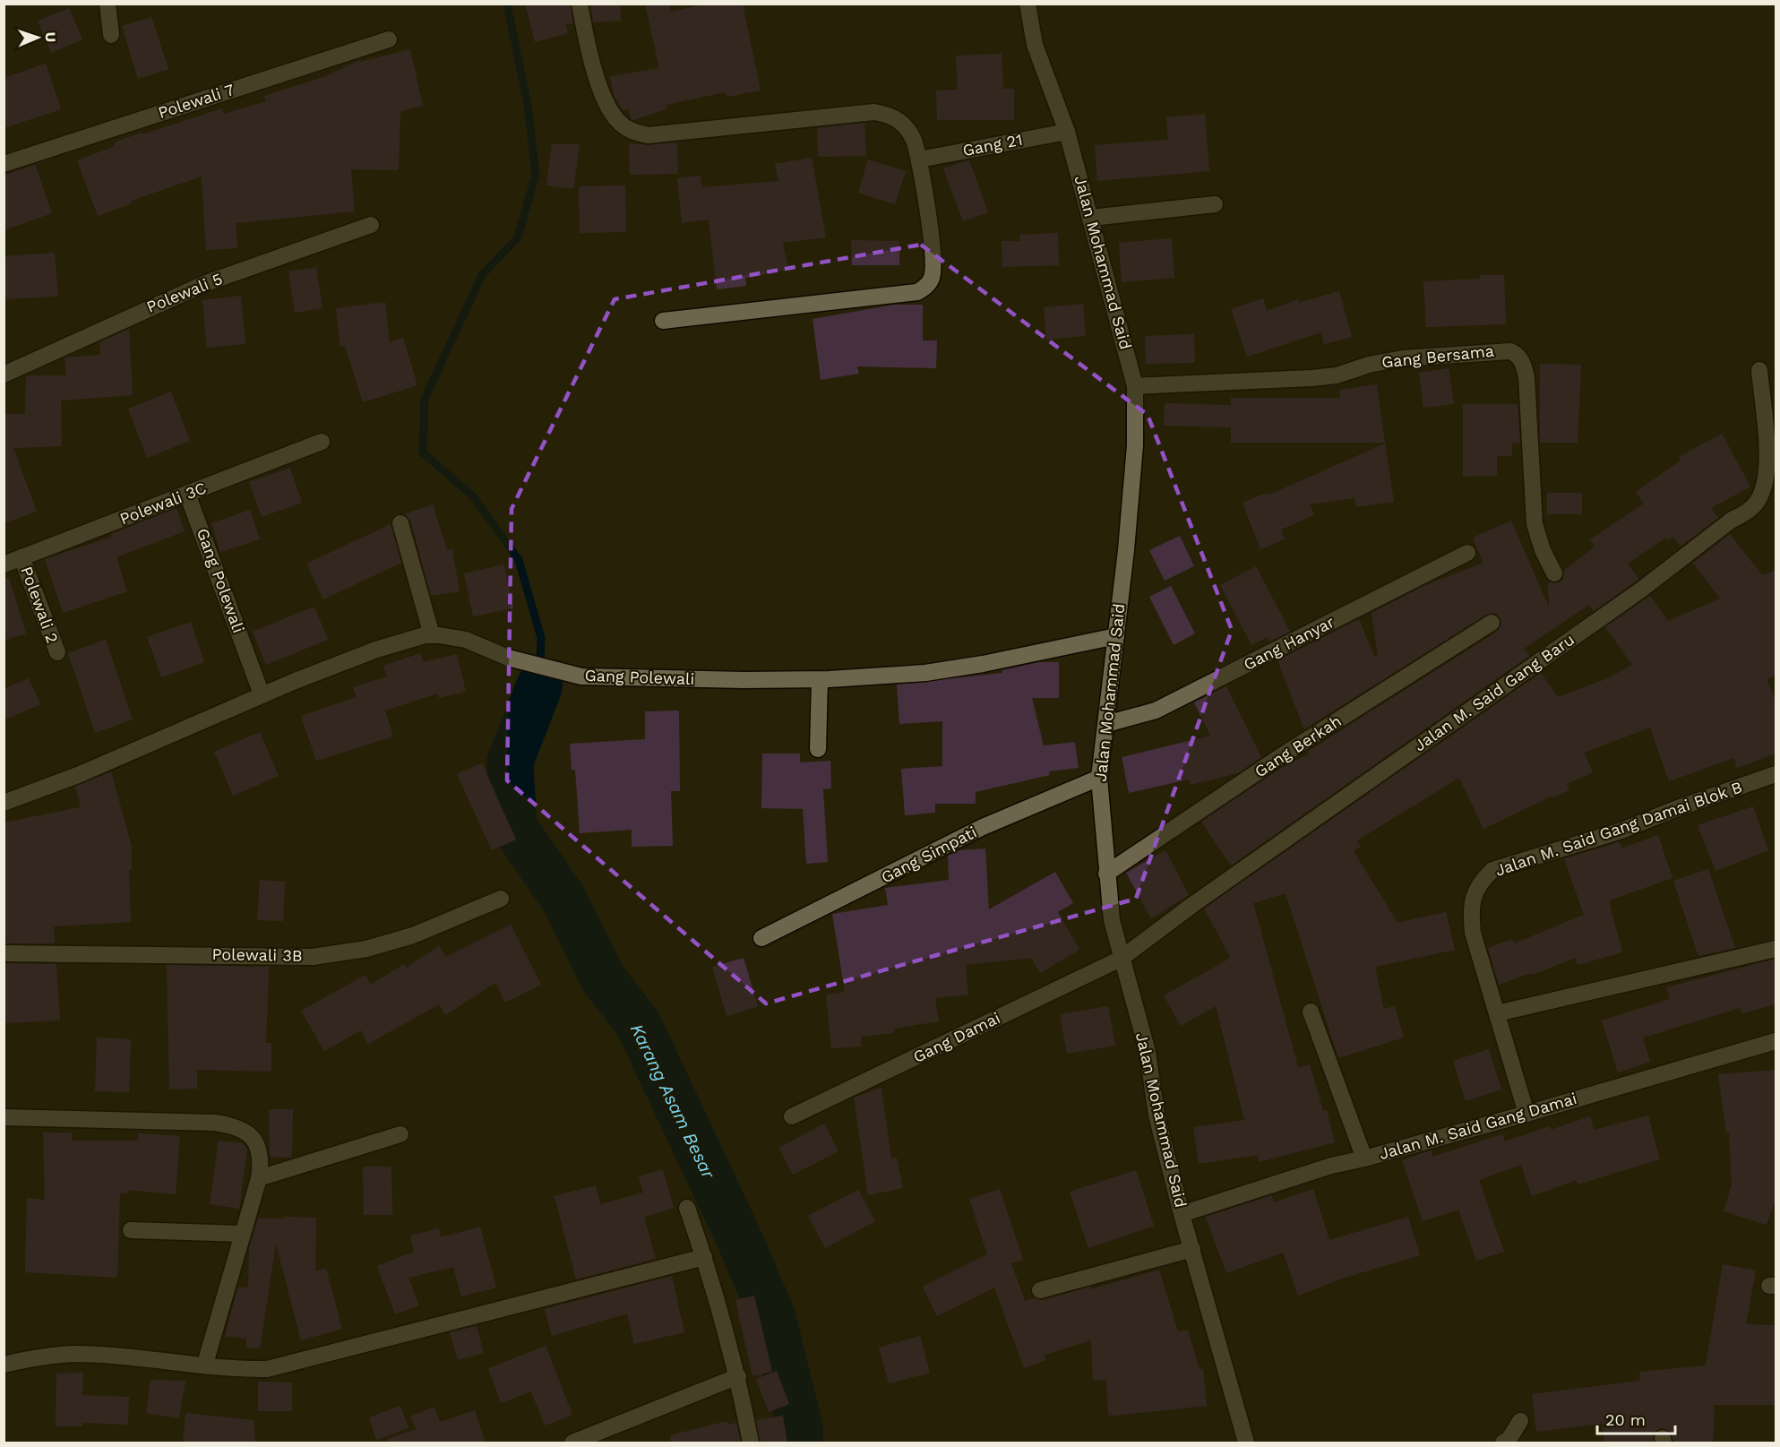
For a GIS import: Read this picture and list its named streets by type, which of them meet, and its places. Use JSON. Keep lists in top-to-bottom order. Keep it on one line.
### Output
{"streets":{"street":["Polewali 7","Gang 21","Jalan Mohammad Said","Polewali 5","Gang Bersama","Polewali 3C","Gang Polewali","Polewali 2","Gang Hanyar","Jalan M. Said Gang Baru","Gang Berkah","Jalan M. Said Gang Damai Blok B","Gang Simpati","Polewali 3B","Gang Damai","Jalan M. Said Gang Damai"]},"crossings":[["Gang 21","Jalan Mohammad Said"],["Jalan Mohammad Said","Gang Bersama"],["Jalan Mohammad Said","Gang Polewali"],["Jalan Mohammad Said","Gang Hanyar"],["Jalan Mohammad Said","Jalan M. Said Gang Baru"],["Jalan Mohammad Said","Gang Berkah"],["Jalan Mohammad Said","Gang Simpati"],["Jalan Mohammad Said","Gang Damai"],["Jalan Mohammad Said","Jalan M. Said Gang Damai"],["Polewali 3C","Gang Polewali"],["Polewali 3C","Polewali 2"],["Jalan M. Said Gang Baru","Gang Damai"],["Jalan M. Said Gang Damai Blok B","Jalan M. Said Gang Damai"]],"water":["Karang Asam Besar"],"scale_bar":"20 m","north":"right"}
